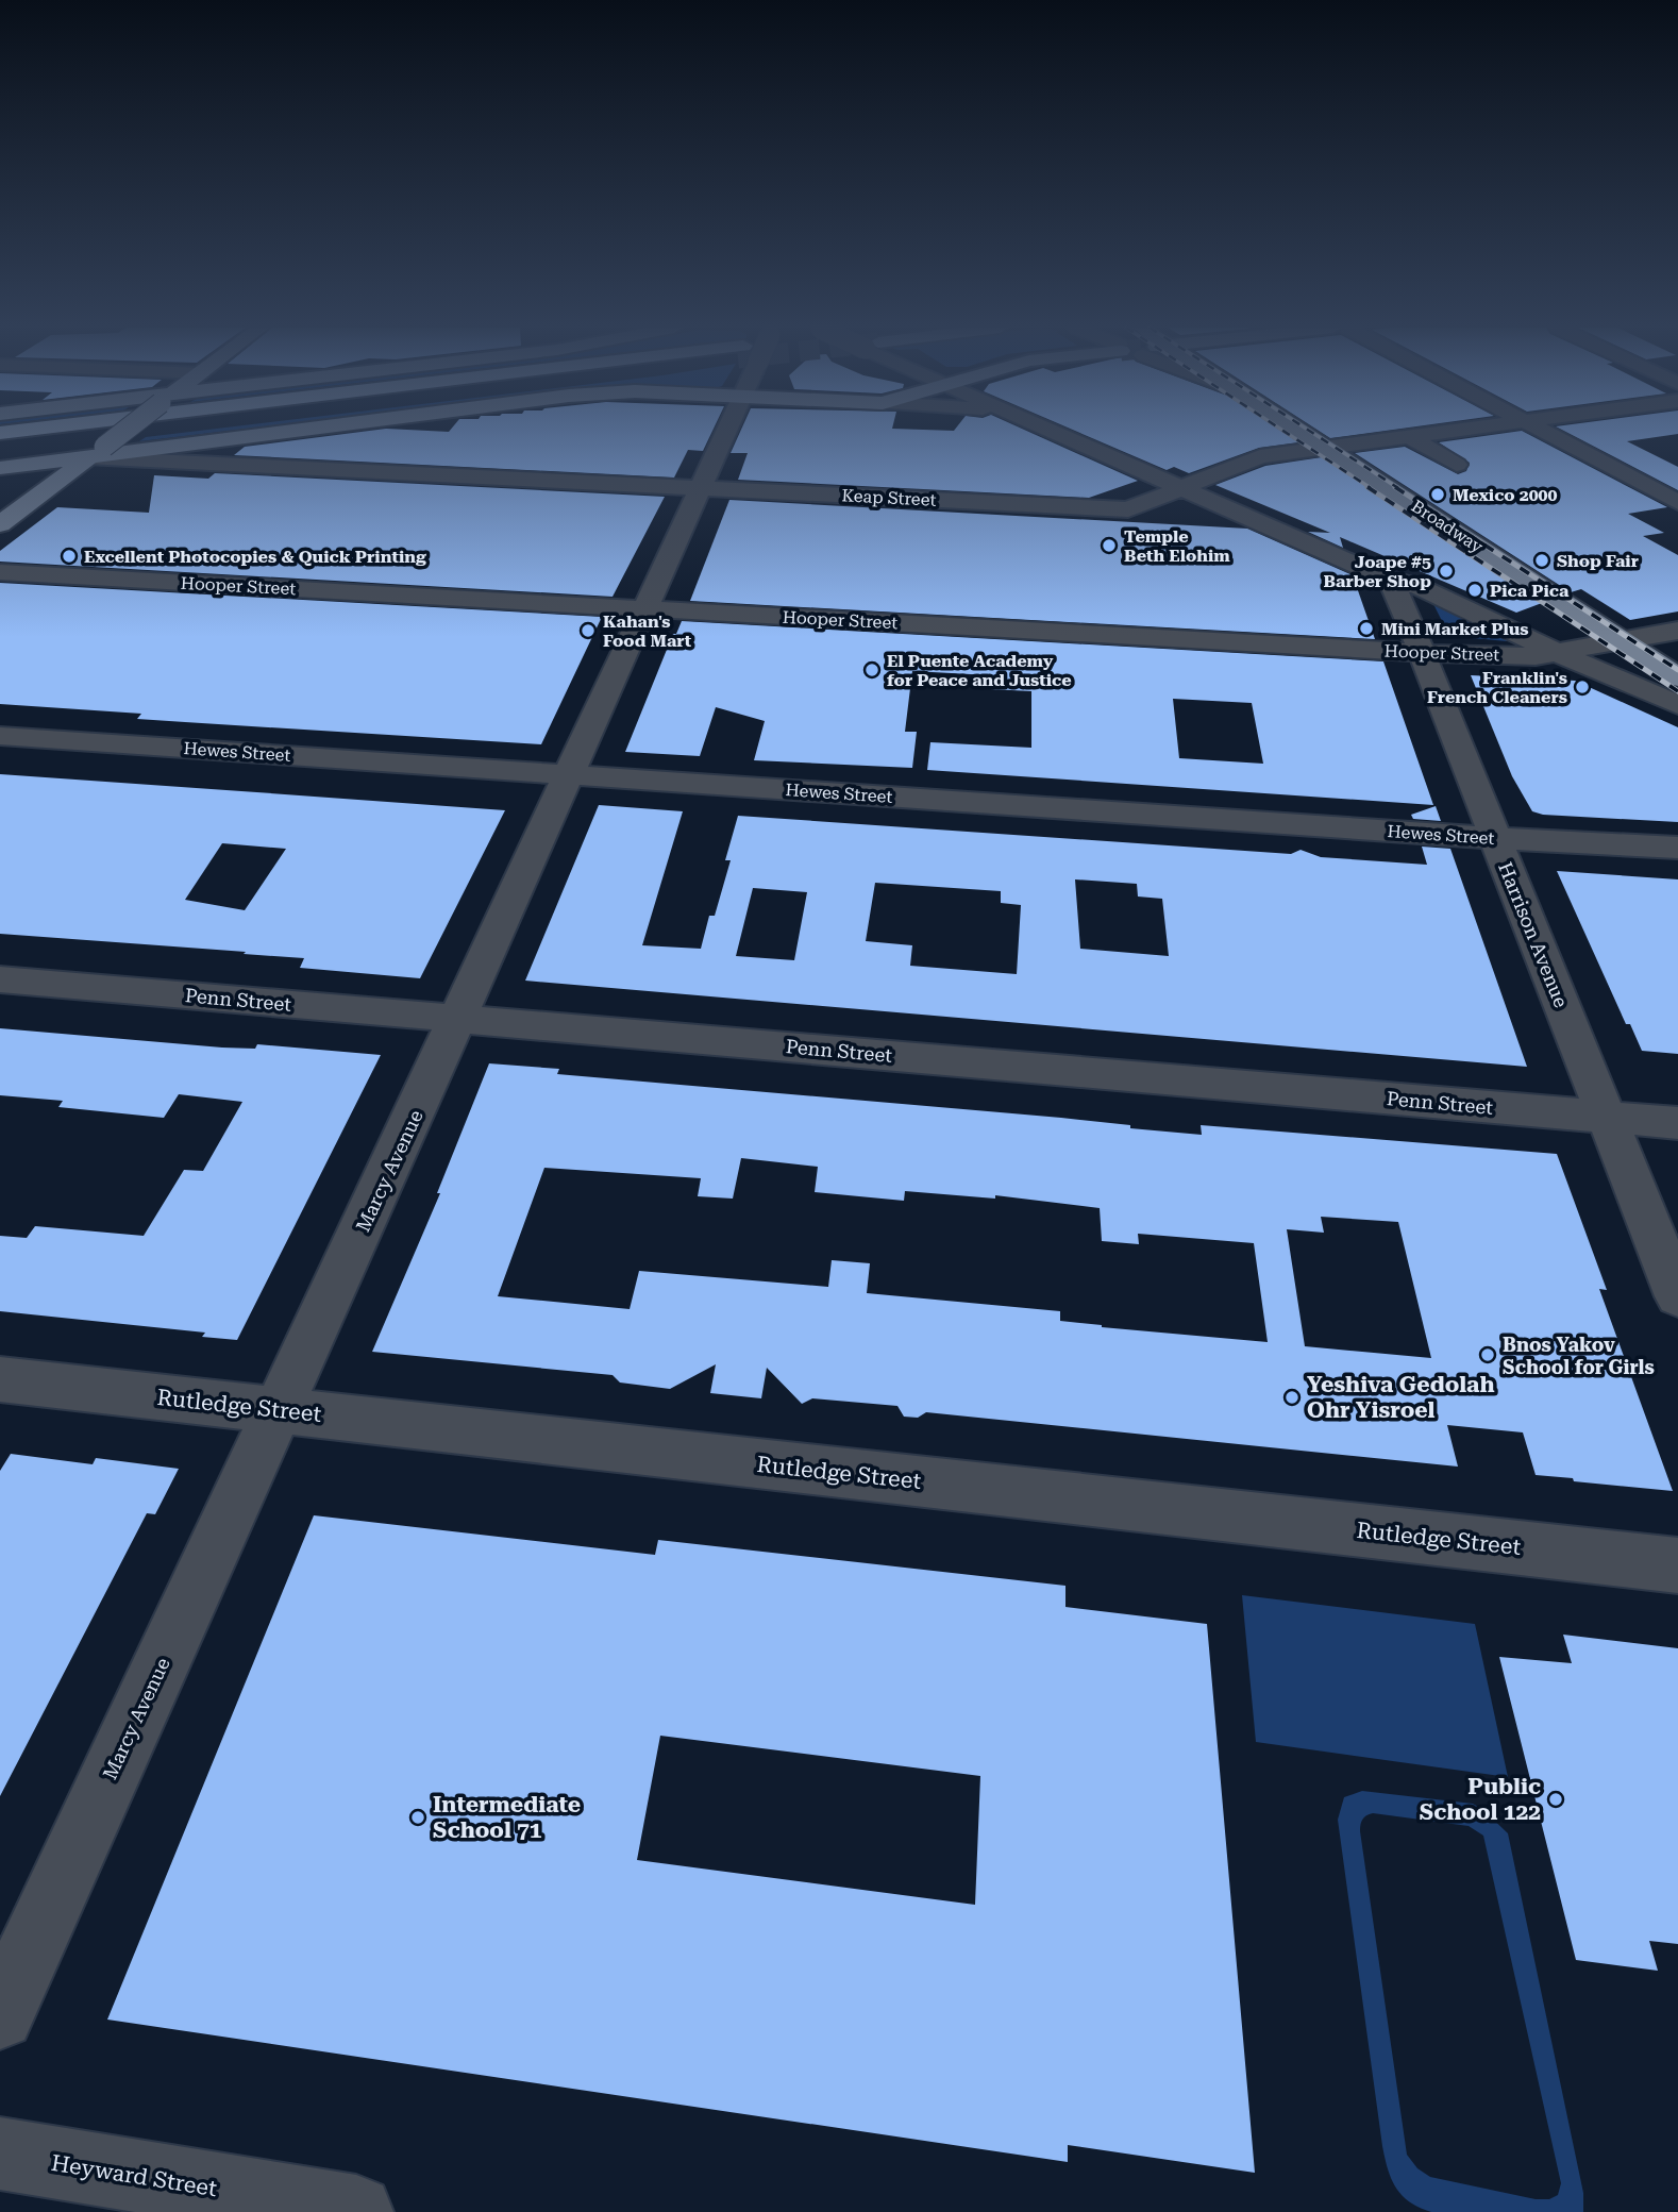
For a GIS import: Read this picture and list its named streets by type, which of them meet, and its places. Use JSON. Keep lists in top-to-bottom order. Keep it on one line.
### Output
{"streets":{"main road":["Broadway"],"street":["Keap Street","Hooper Street","Hewes Street","Harrison Avenue","Penn Street","Marcy Avenue","Rutledge Street","Heyward Street"]},"crossings":[["Keap Street","Broadway"],["Keap Street","Marcy Avenue"],["Broadway","Hooper Street"],["Hooper Street","Harrison Avenue"],["Hooper Street","Marcy Avenue"],["Hewes Street","Harrison Avenue"],["Hewes Street","Marcy Avenue"],["Harrison Avenue","Penn Street"],["Penn Street","Marcy Avenue"],["Marcy Avenue","Rutledge Street"]],"places":["Mexico 2000","Temple Beth Elohim","Excellent Photocopies & Quick Printing","Shop Fair","Joape #5 Barber Shop","Pica Pica","Mini Market Plus","Kahan's Food Mart","El Puente Academy for Peace and Justice","Franklin's French Cleaners","Bnos Yakov School for Girls","Yeshiva Gedolah Ohr Yisroel","Public School 122","Intermediate School 71"]}
